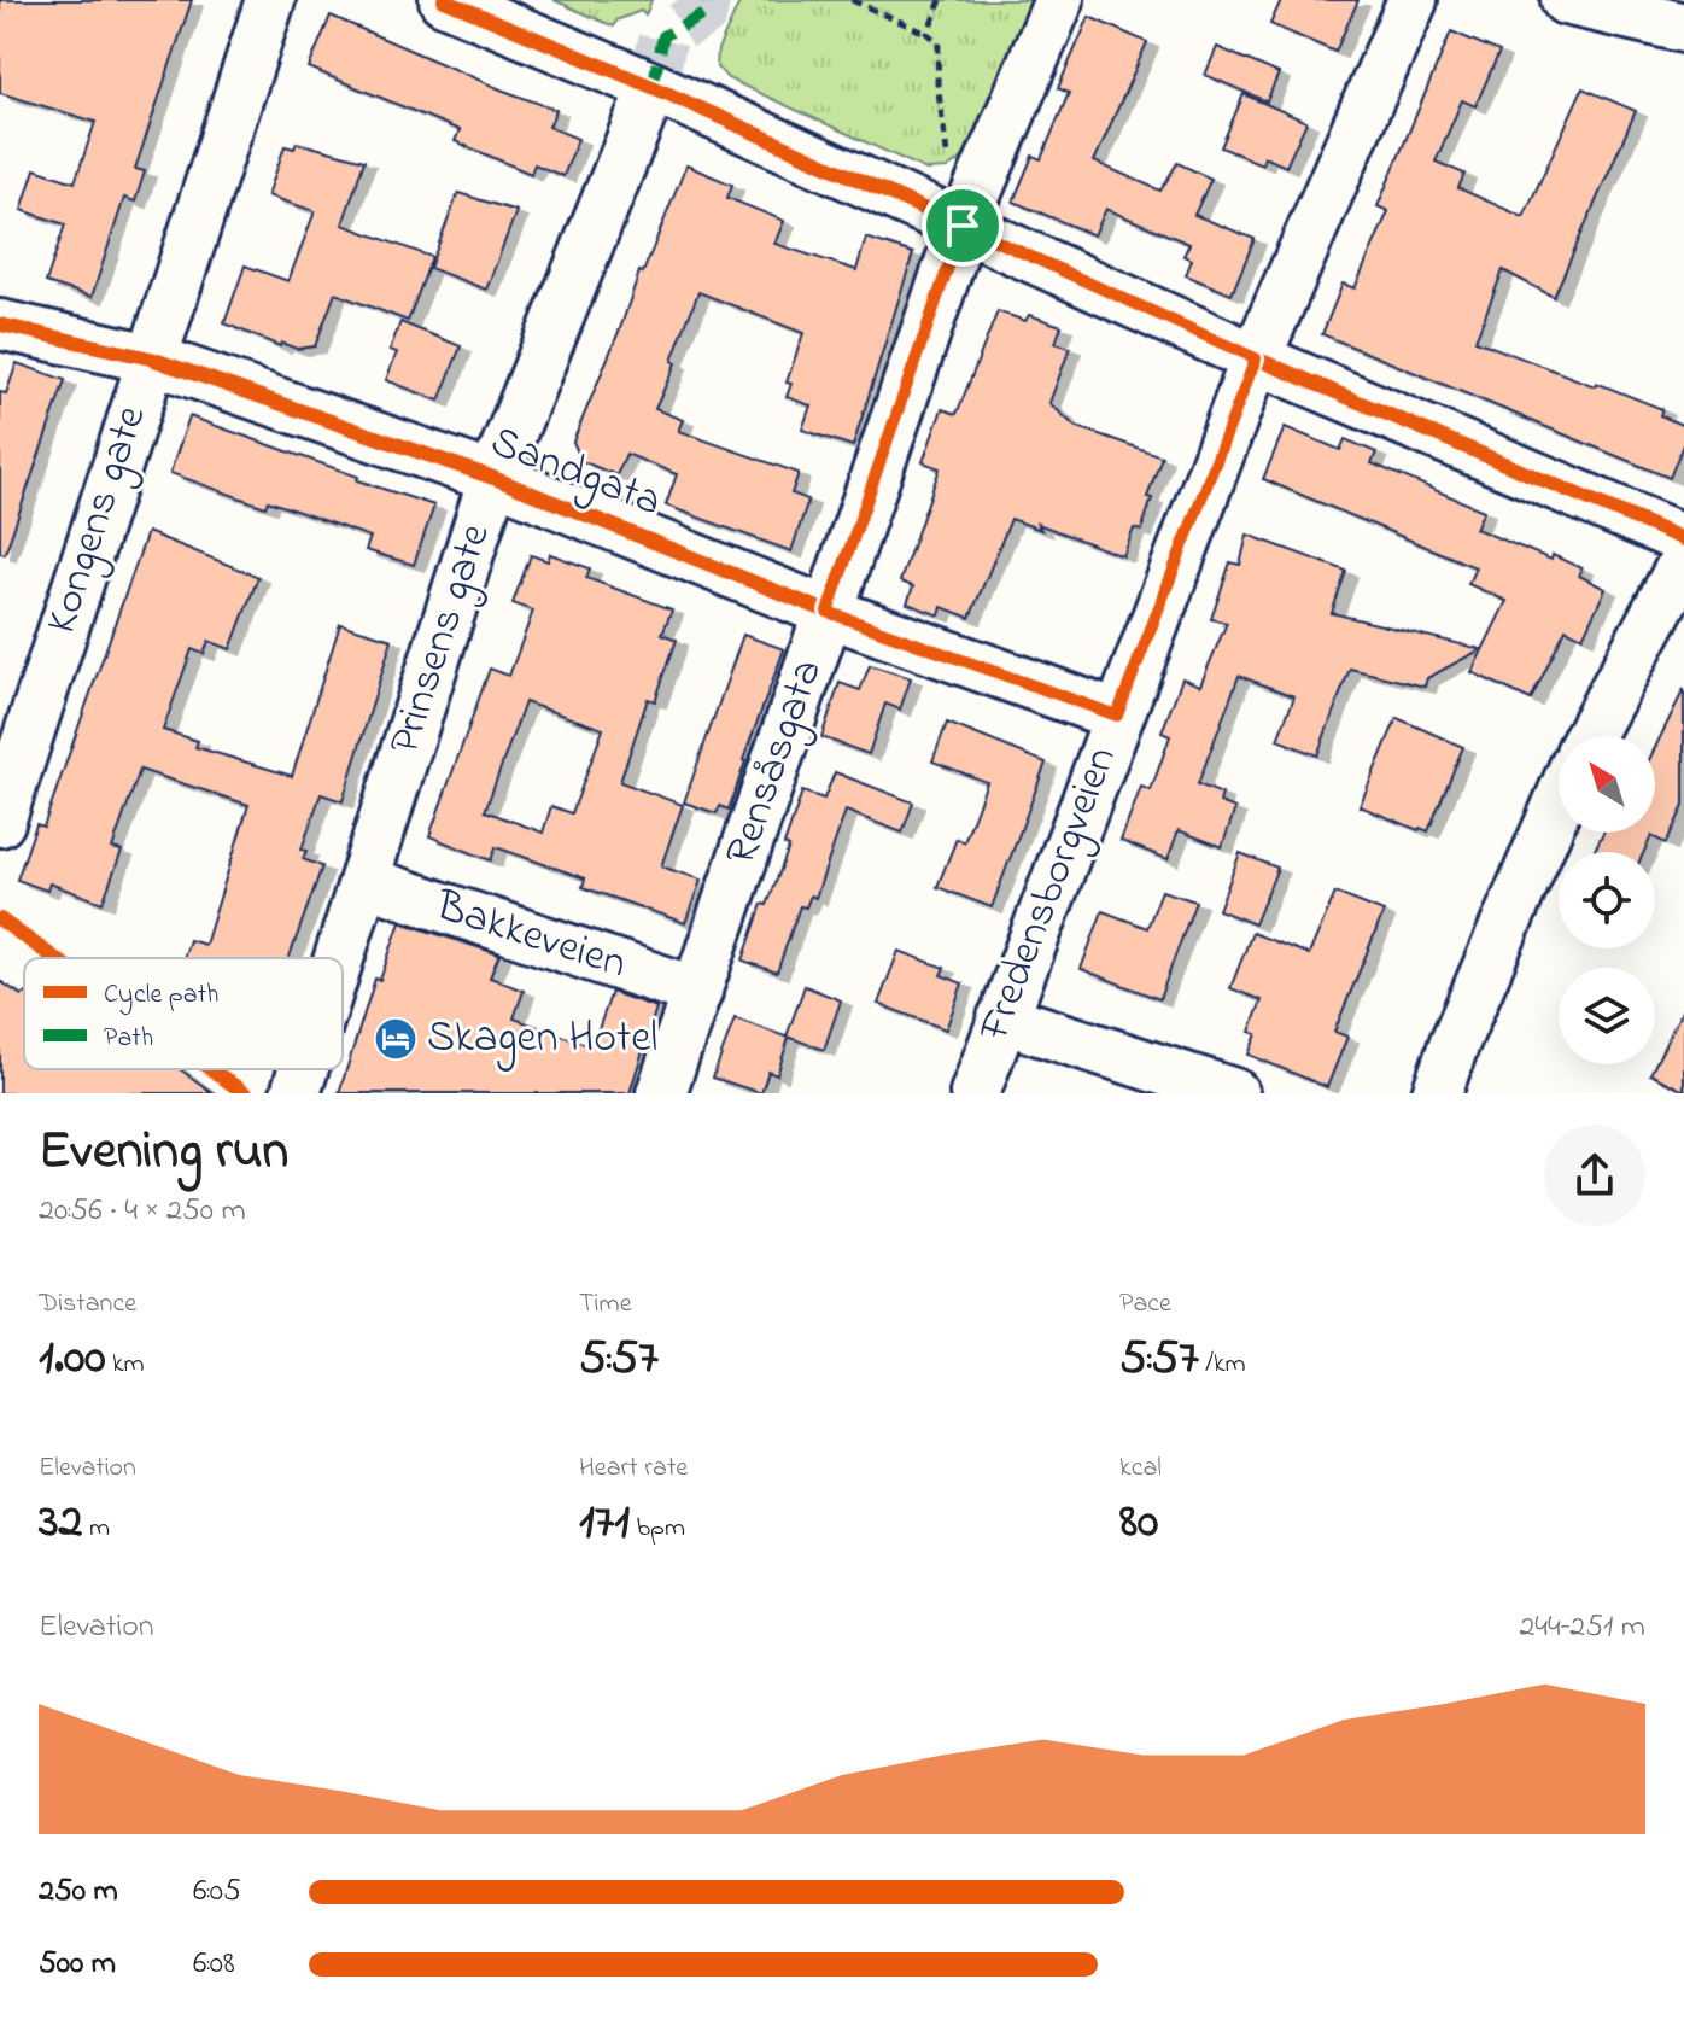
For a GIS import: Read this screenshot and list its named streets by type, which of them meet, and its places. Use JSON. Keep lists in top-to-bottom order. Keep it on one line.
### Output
{"streets":{"street":["Sandgata","Kongens gate","Prinsens gate","Rensåsgata","Fredensborgveien","Bakkeveien"]},"crossings":[["Sandgata","Kongens gate"],["Sandgata","Prinsens gate"],["Sandgata","Rensåsgata"],["Sandgata","Fredensborgveien"],["Prinsens gate","Bakkeveien"],["Rensåsgata","Bakkeveien"]],"places":{"hotel":["Skagen Hotel"]},"legend":["Cycle path","Path"],"north":"top left","page":{"heading":["Evening run","20:56 · 4 × 250 m"],"stats":[["Distance","1.00 km"],["Time","5:57"],["Pace","5:57 /km"],["Elevation","32 m"],["Heart rate","171 bpm"],["kcal","80"]],"chart":["Elevation","244–251 m"],"list":[{"name":"250 m","note":"6:05"},{"name":"500 m","note":"6:08"}]}}
